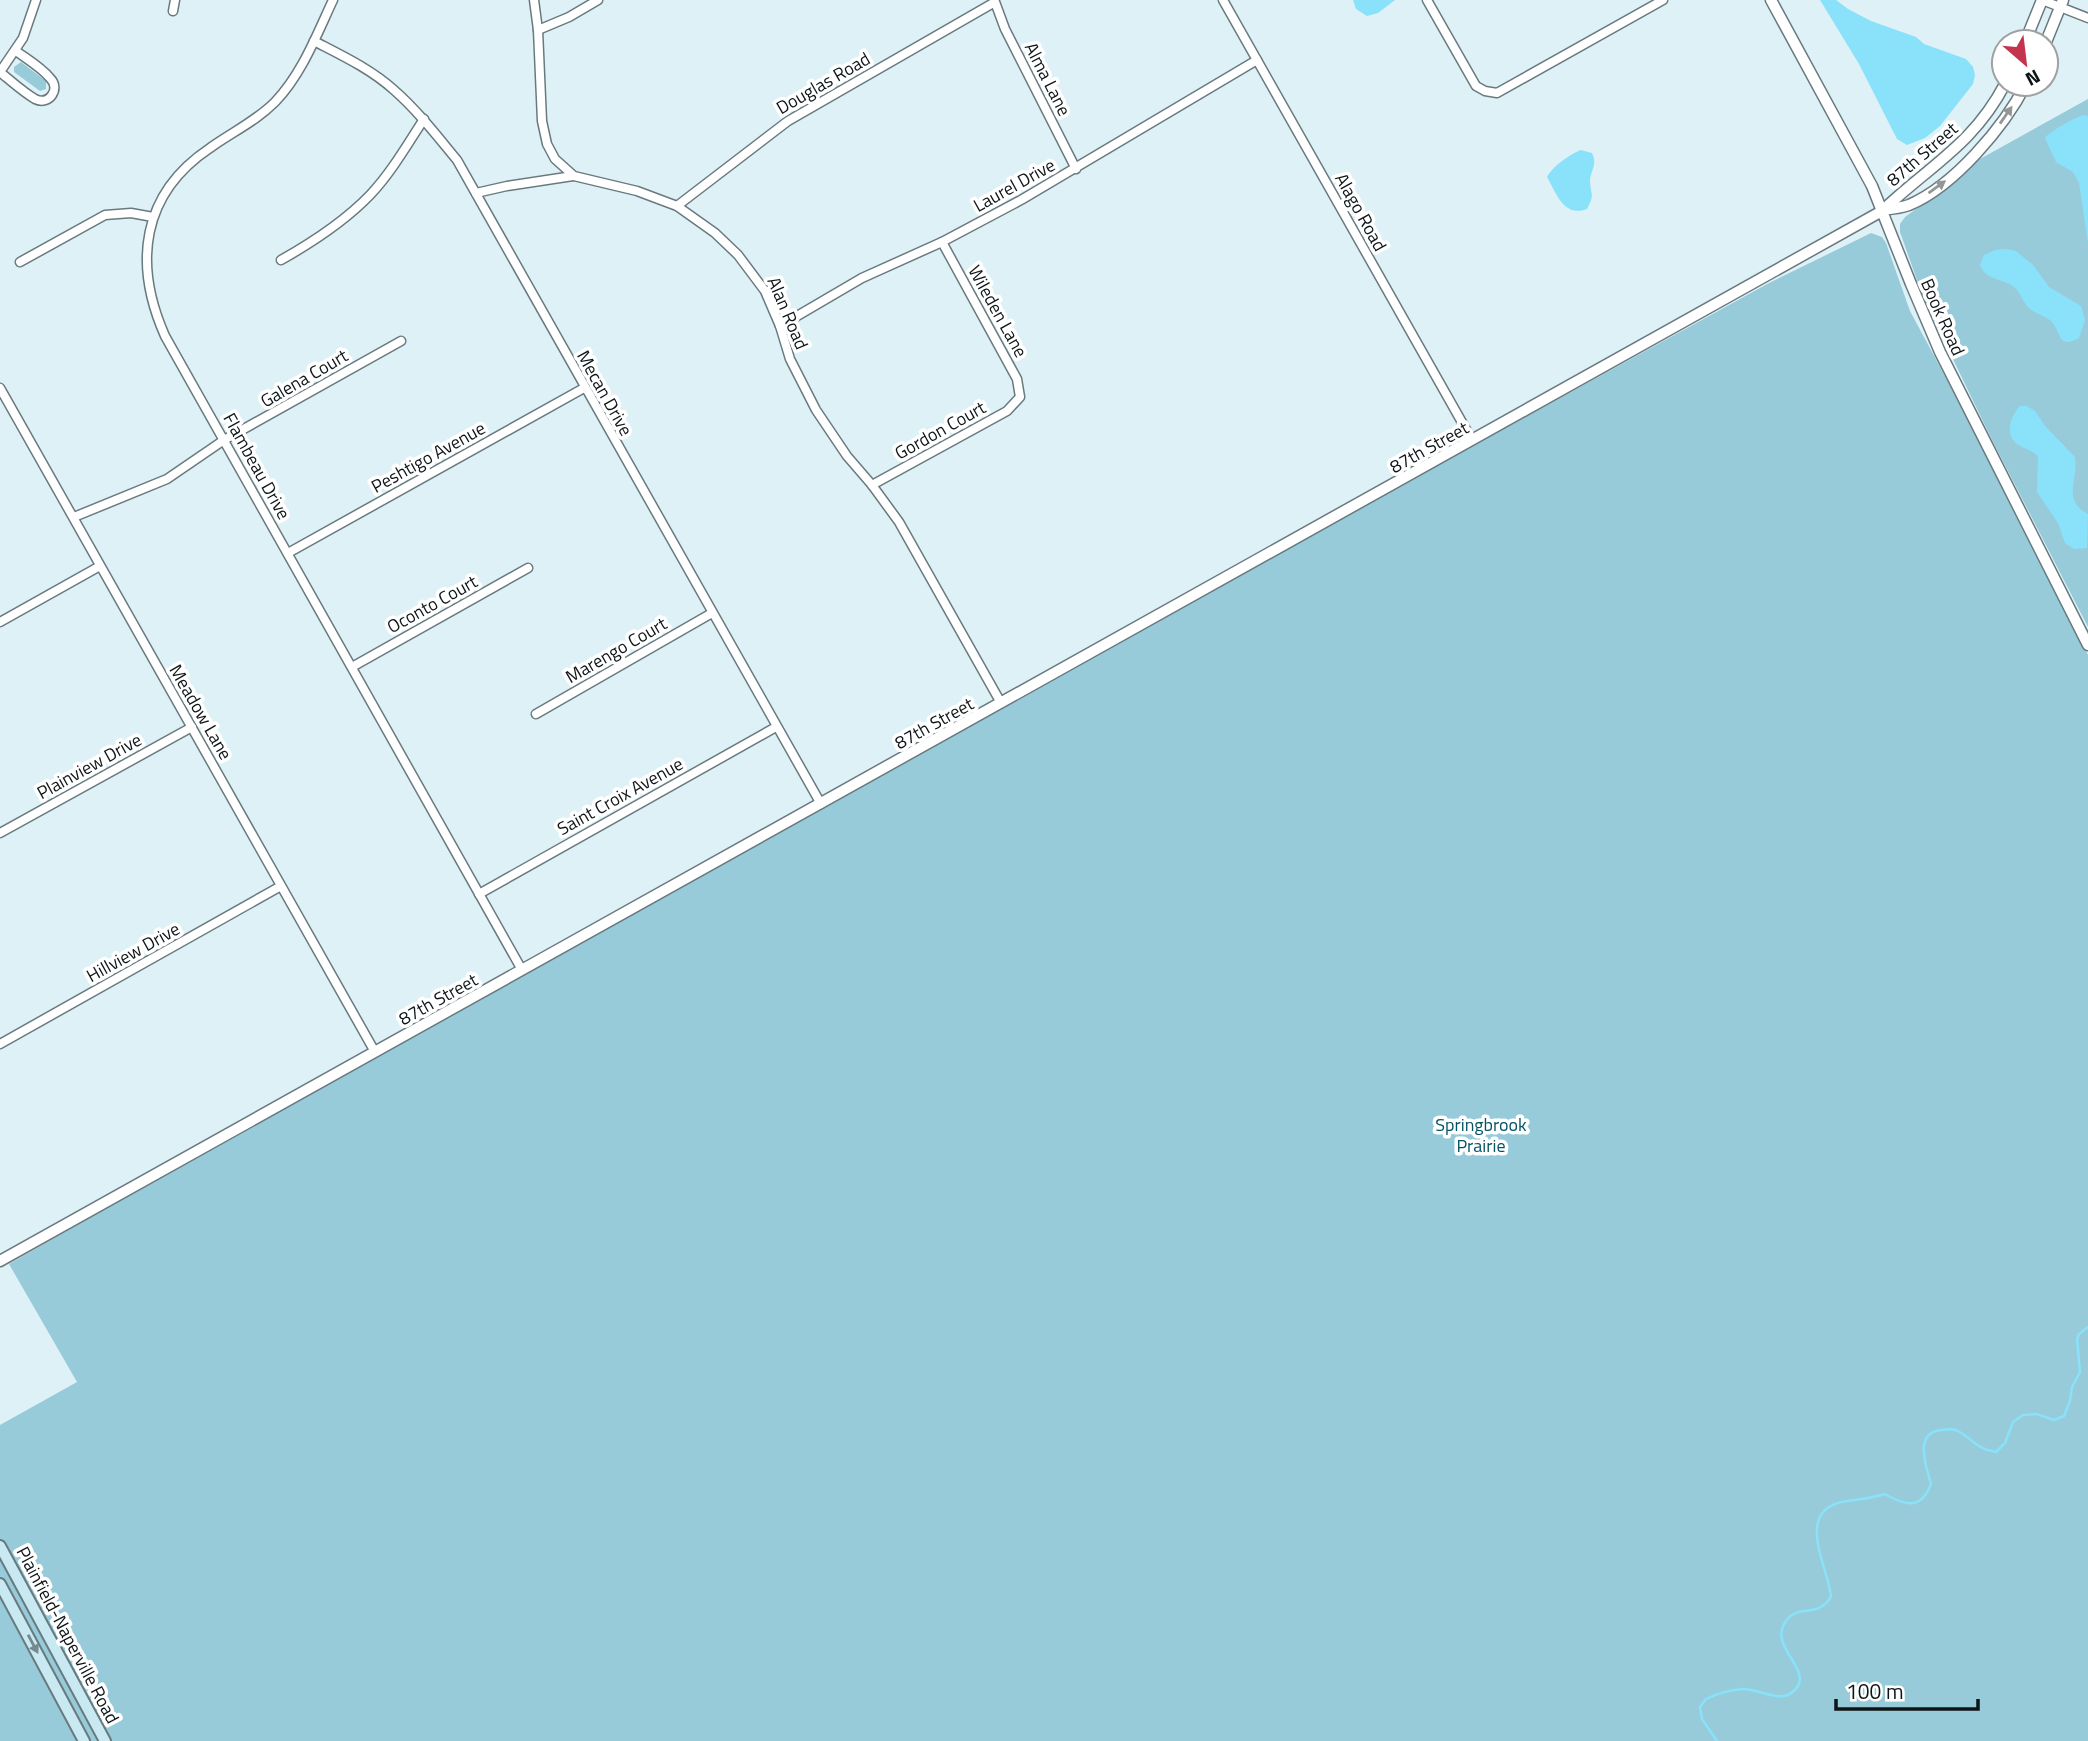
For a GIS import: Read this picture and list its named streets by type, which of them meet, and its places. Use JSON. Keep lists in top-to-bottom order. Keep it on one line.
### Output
{"streets":{"main road":["Plainfield-Naperville Road"],"street":["Alma Lane","Douglas Road","87th Street","Laurel Drive","Alago Road","Wileden Lane","Alan Road","Book Road","Galena Court","Mecan Drive","Gordon Court","Peshtigo Avenue","Flambeau Drive","Oconto Court","Marengo Court","Meadow Lane","Plainview Drive","Saint Croix Avenue","Hillview Drive"]},"crossings":[["Alma Lane","Douglas Road"],["Alma Lane","Laurel Drive"],["Douglas Road","Alan Road"],["87th Street","Alago Road"],["87th Street","Alan Road"],["87th Street","Book Road"],["87th Street","Mecan Drive"],["87th Street","Flambeau Drive"],["87th Street","Meadow Lane"],["Laurel Drive","Alago Road"],["Laurel Drive","Wileden Lane"],["Laurel Drive","Alan Road"],["Wileden Lane","Gordon Court"],["Alan Road","Gordon Court"],["Galena Court","Flambeau Drive"],["Galena Court","Meadow Lane"],["Mecan Drive","Peshtigo Avenue"],["Mecan Drive","Flambeau Drive"],["Mecan Drive","Marengo Court"],["Mecan Drive","Saint Croix Avenue"],["Peshtigo Avenue","Flambeau Drive"],["Flambeau Drive","Oconto Court"],["Flambeau Drive","Saint Croix Avenue"],["Meadow Lane","Plainview Drive"],["Meadow Lane","Hillview Drive"]],"parks":["Springbrook Prairie"],"scale_bar":"100 m","north":"bottom right"}
